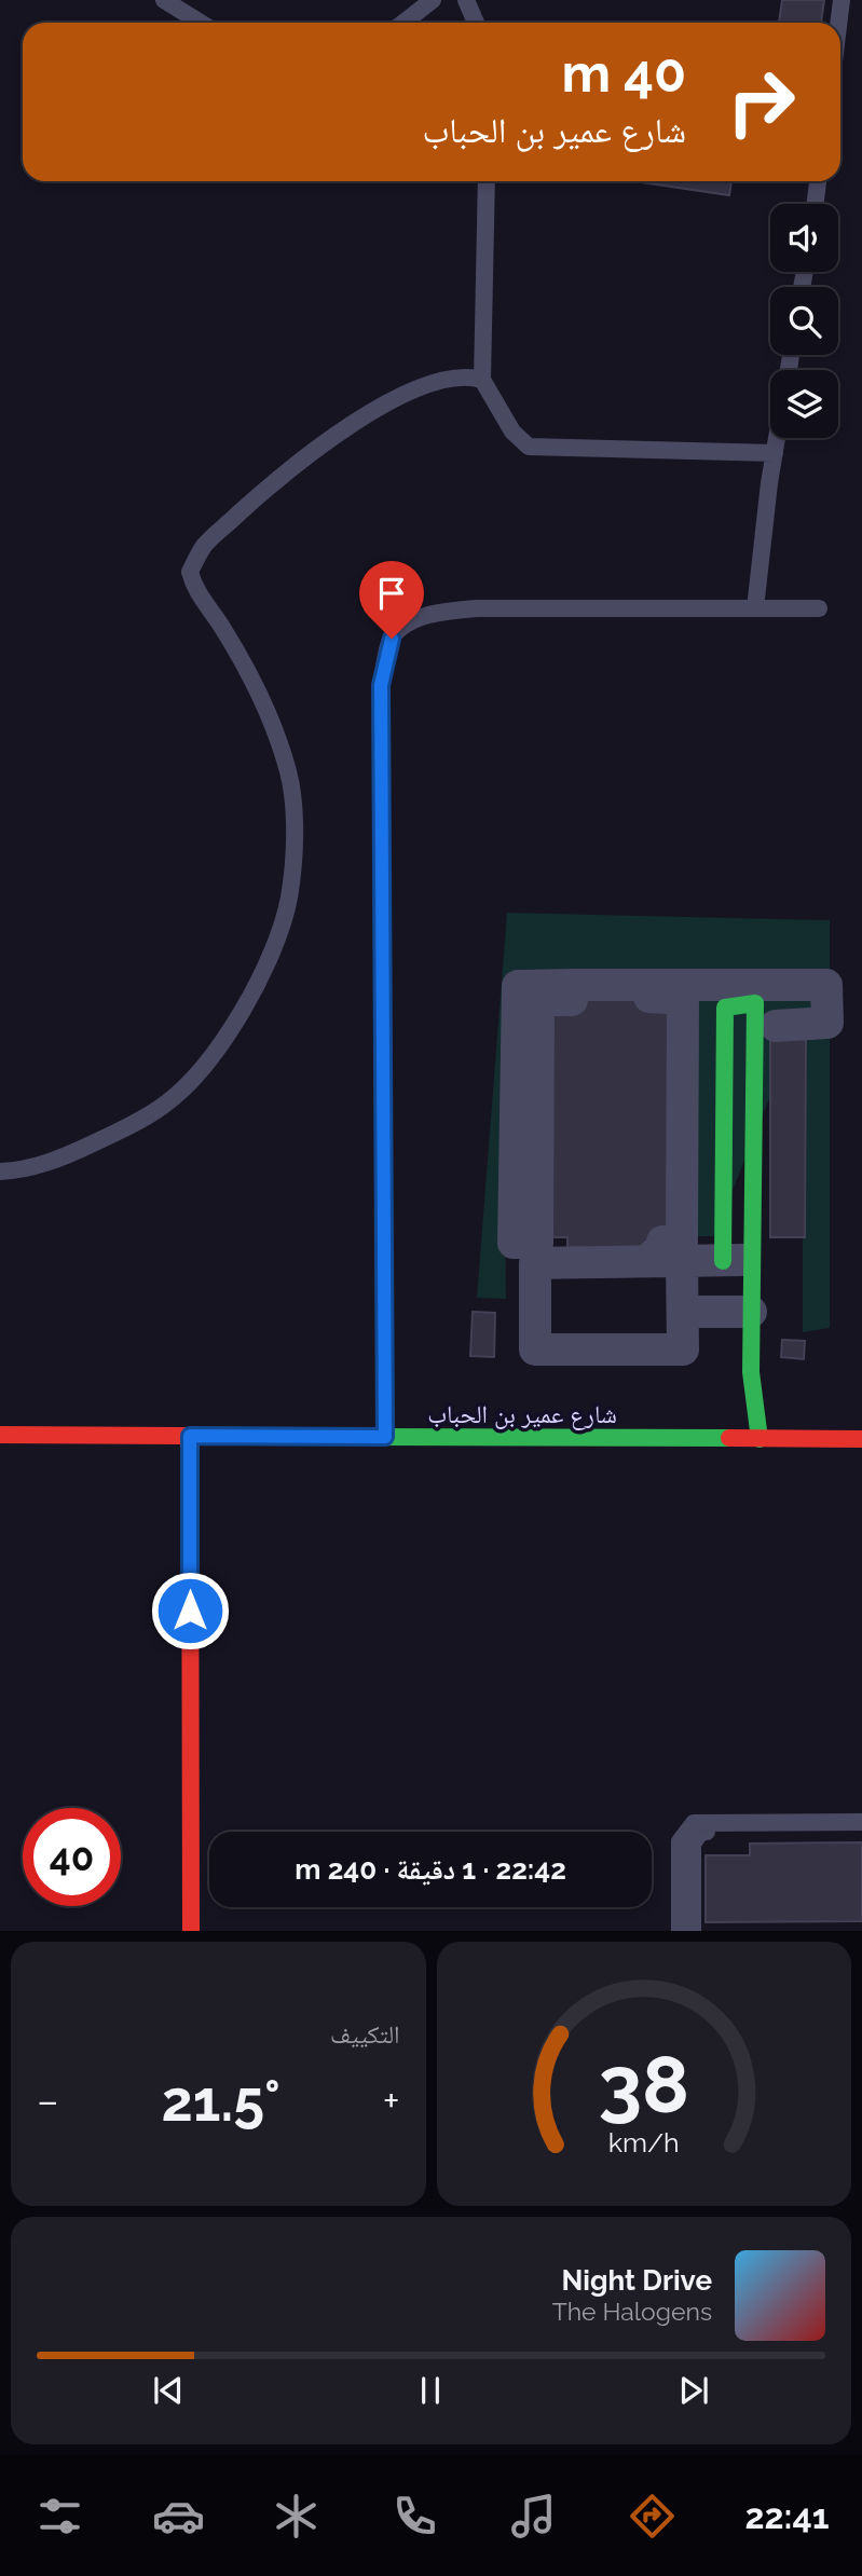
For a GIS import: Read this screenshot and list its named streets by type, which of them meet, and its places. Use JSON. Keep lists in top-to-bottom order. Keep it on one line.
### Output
{"streets":{"street":["شارع عمير بن الحباب"]},"page":{"turn":["40 m","شارع عمير بن الحباب"],"limit":"40","trip":"22:42 · 1 دقيقة · 240 m","tile":"التكييف","heat":["−","21.5°","+"],"song":["Night Drive","The Halogens"],"tabs":"22:41","gauge":["38","km/h"]}}
